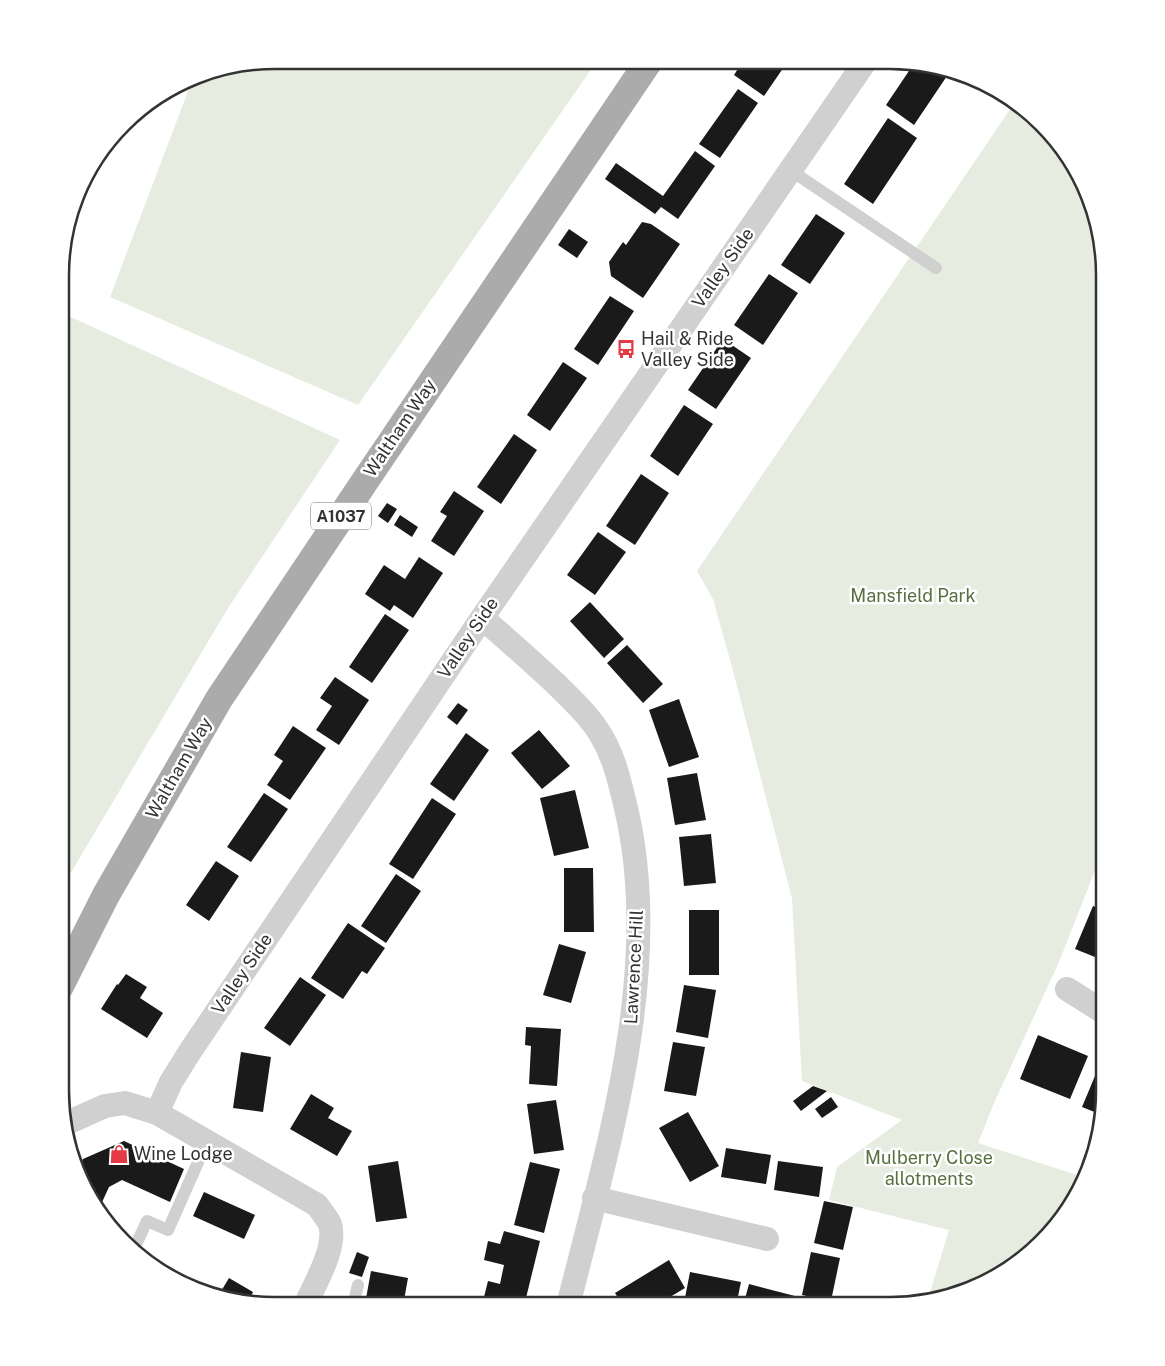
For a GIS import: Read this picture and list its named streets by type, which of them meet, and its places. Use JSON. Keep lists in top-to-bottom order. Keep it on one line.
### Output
{"streets":{"main road":["Waltham Way","A1037"],"street":["Valley Side","Lawrence Hill"]},"crossings":[["Valley Side","Lawrence Hill"]],"parks":["Mansfield Park","Mulberry Close allotments"],"places":{"bus stop":["Hail & Ride Valley Side"],"shop":["Wine Lodge"]}}
